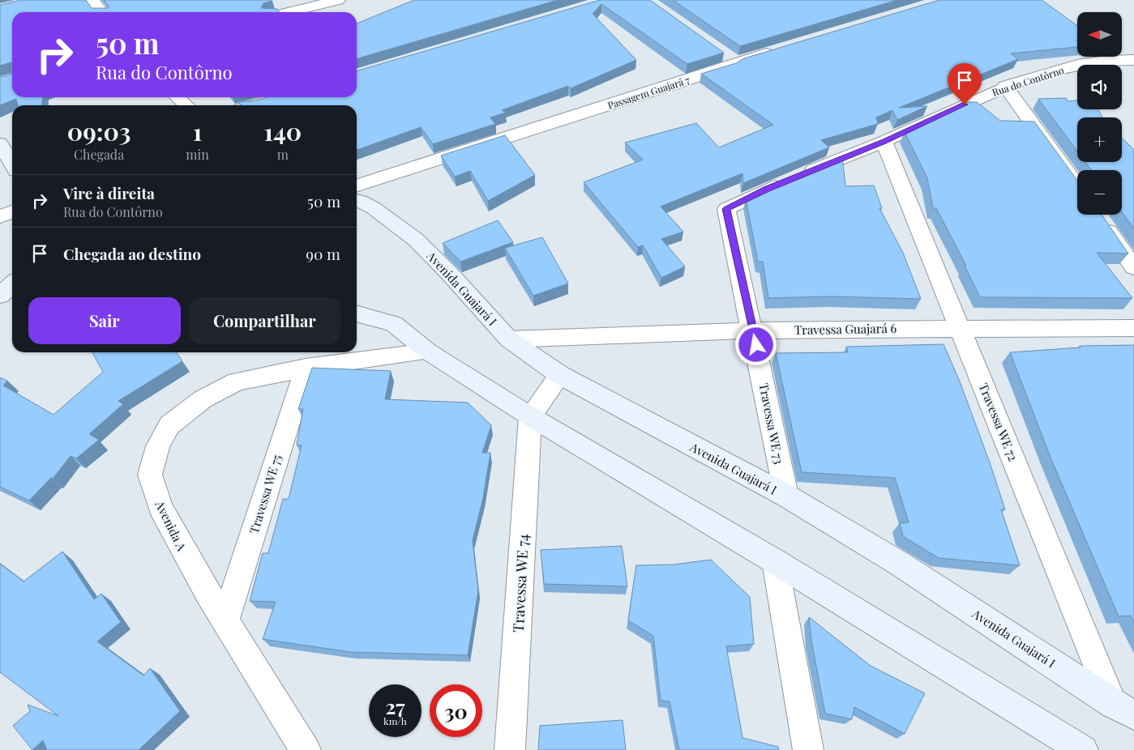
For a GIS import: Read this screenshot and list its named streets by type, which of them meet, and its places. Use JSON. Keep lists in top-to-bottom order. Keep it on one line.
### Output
{"streets":{"main road":["Avenida Guajará I"],"street":["Rua do Contôrno","Passagem Guajará 7","Travessa Guajará 6","Travessa WE 72","Travessa WE 73","Travessa WE 75","Avenida A","Travessa WE 74"]},"crossings":[["Rua do Contôrno","Travessa WE 72"],["Rua do Contôrno","Travessa WE 73"],["Avenida Guajará I","Travessa Guajará 6"],["Avenida Guajará I","Travessa WE 72"],["Avenida Guajará I","Travessa WE 73"],["Travessa Guajará 6","Travessa WE 72"],["Travessa Guajará 6","Travessa WE 73"],["Travessa WE 75","Avenida A"]],"north":"left","page":{"map_buttons":["+","−"],"turn":["50 m","Rua do Contôrno"],"eta":["09:03","Chegada","1","min","140","m"],"list":[{"name":"Vire à direita","note":"Rua do Contôrno","value":"50 m"},{"name":"Chegada ao destino","value":"90 m"}],"buttons":["Sair","Compartilhar"],"speed":"27 km/h","limit":"30"}}
